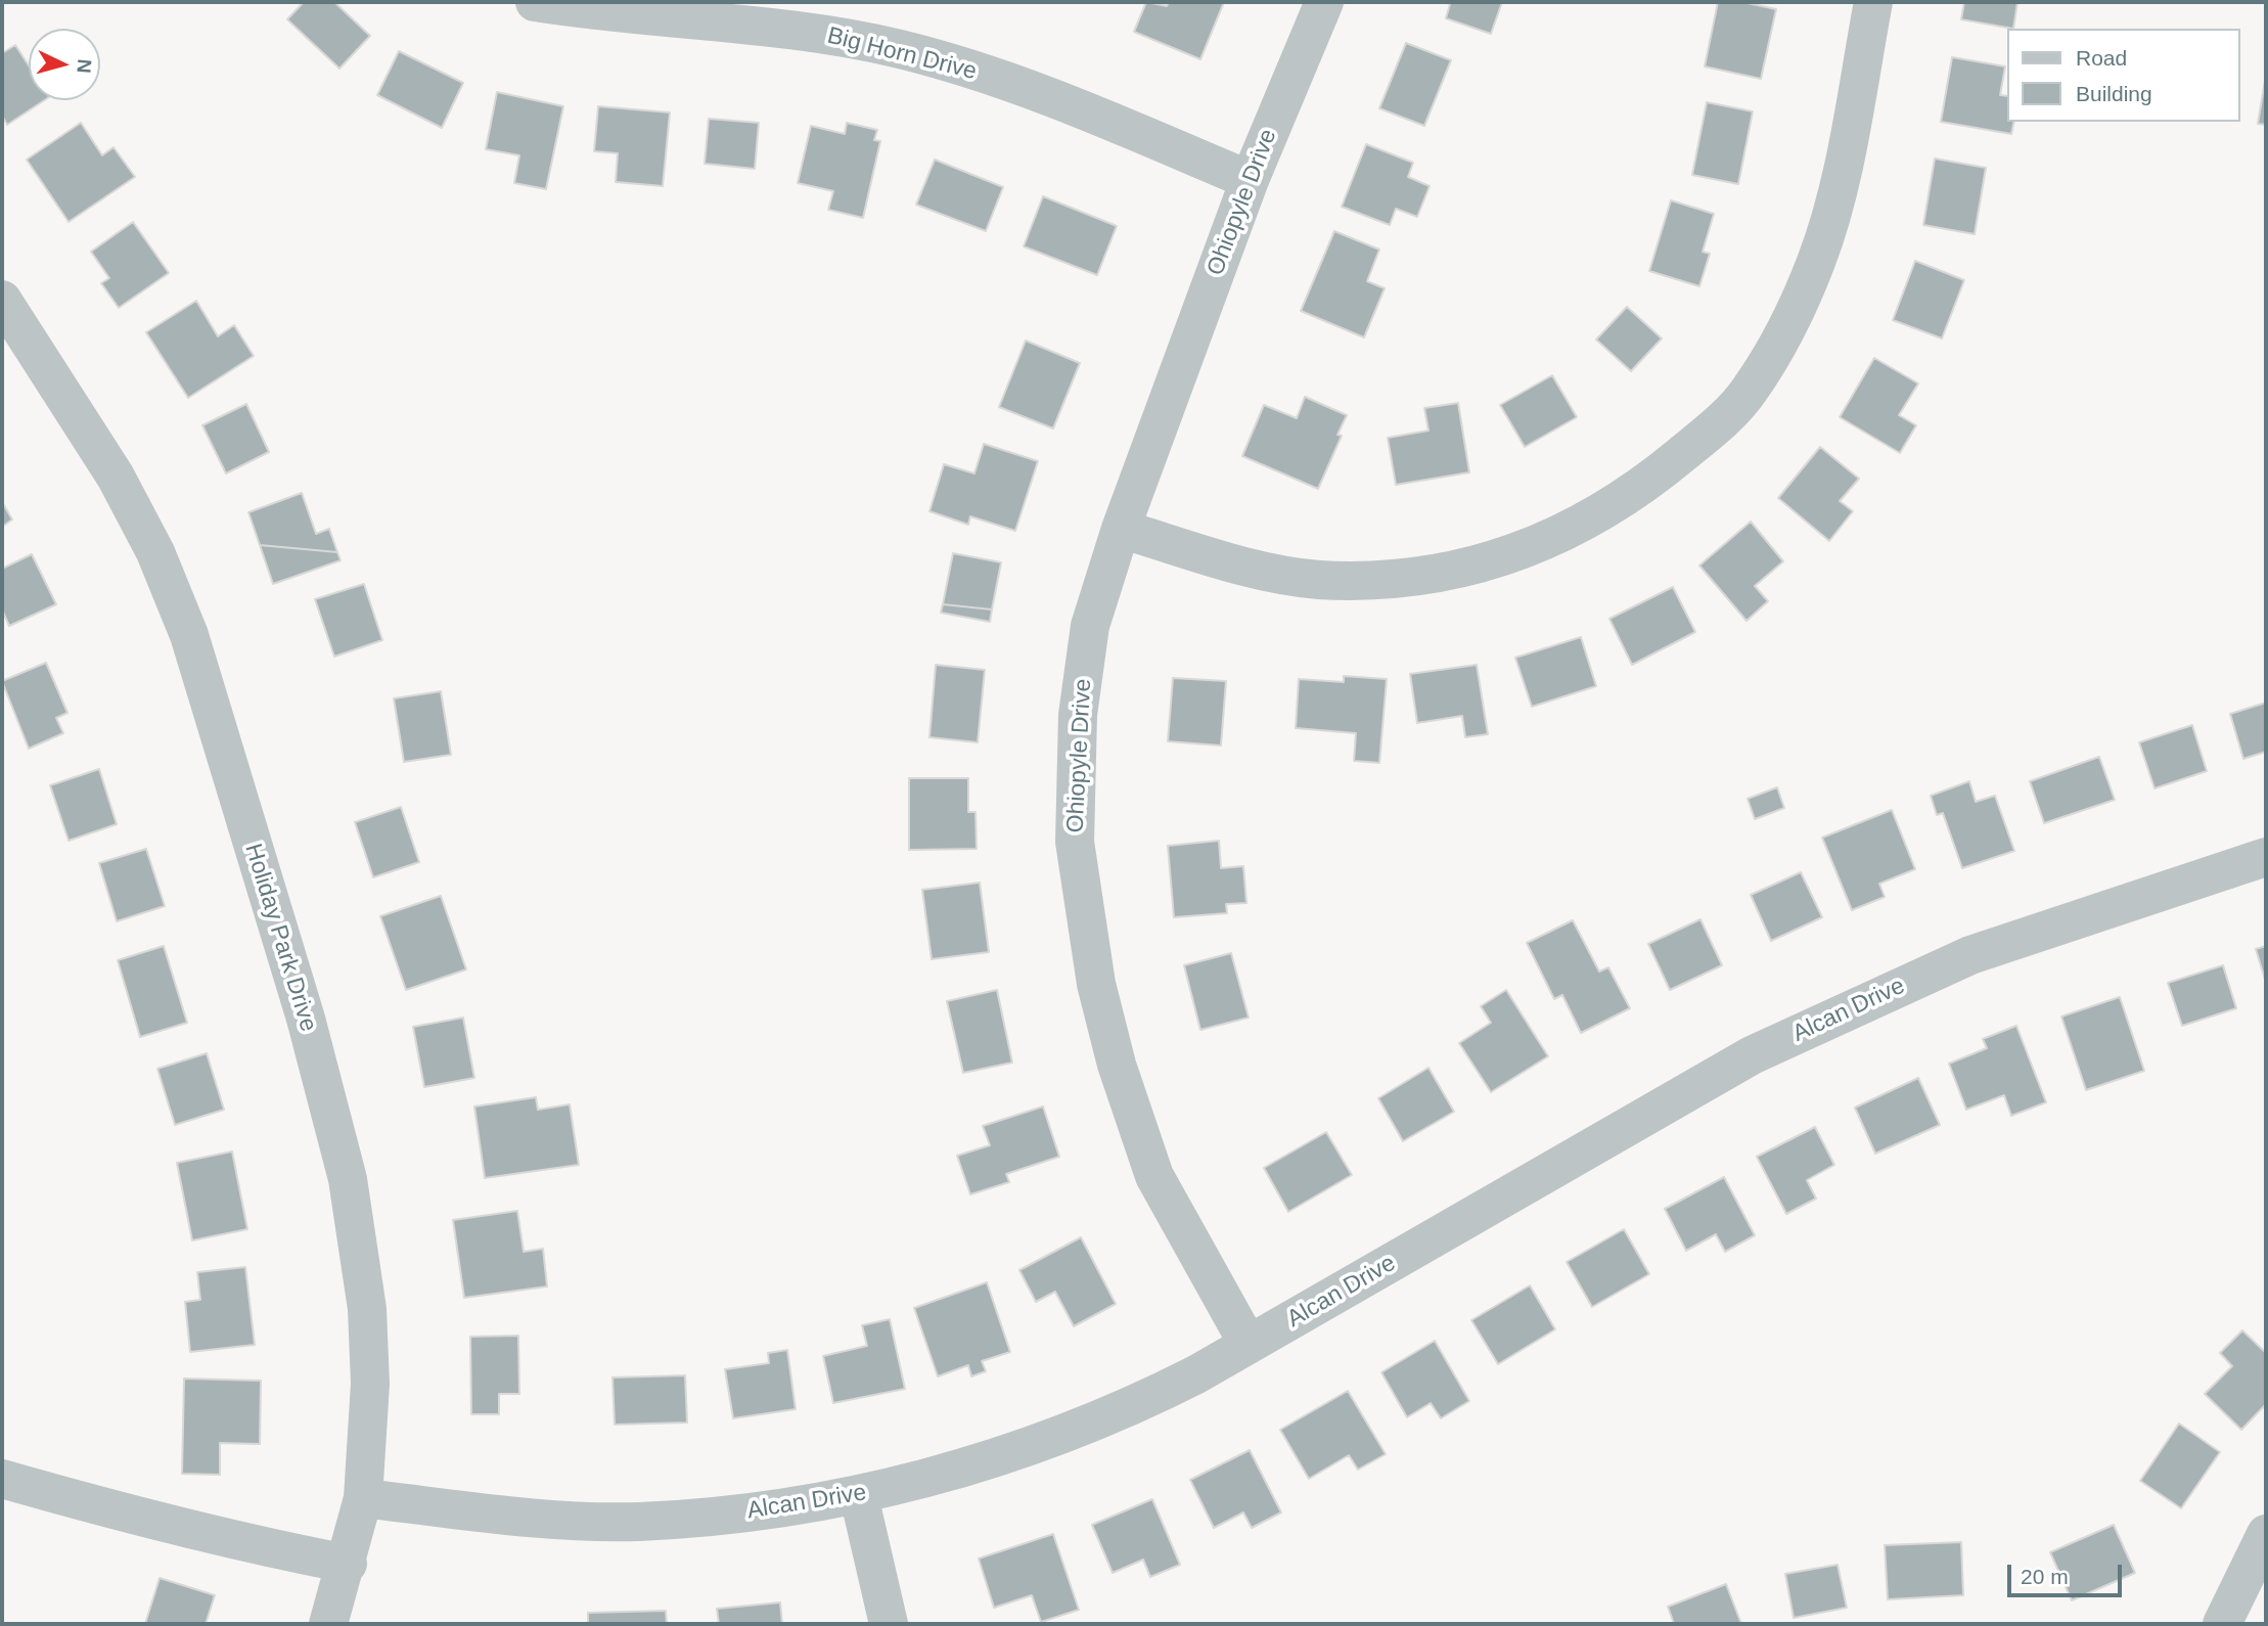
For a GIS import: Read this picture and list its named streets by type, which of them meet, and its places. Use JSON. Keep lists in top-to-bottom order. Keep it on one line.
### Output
{"streets":{"street":["Big Horn Drive","Ohiopyle Drive","Holiday Park Drive","Alcan Drive"]},"crossings":[["Big Horn Drive","Ohiopyle Drive"],["Ohiopyle Drive","Alcan Drive"],["Holiday Park Drive","Alcan Drive"]],"legend":["Road","Building"],"scale_bar":"20 m","north":"right"}
